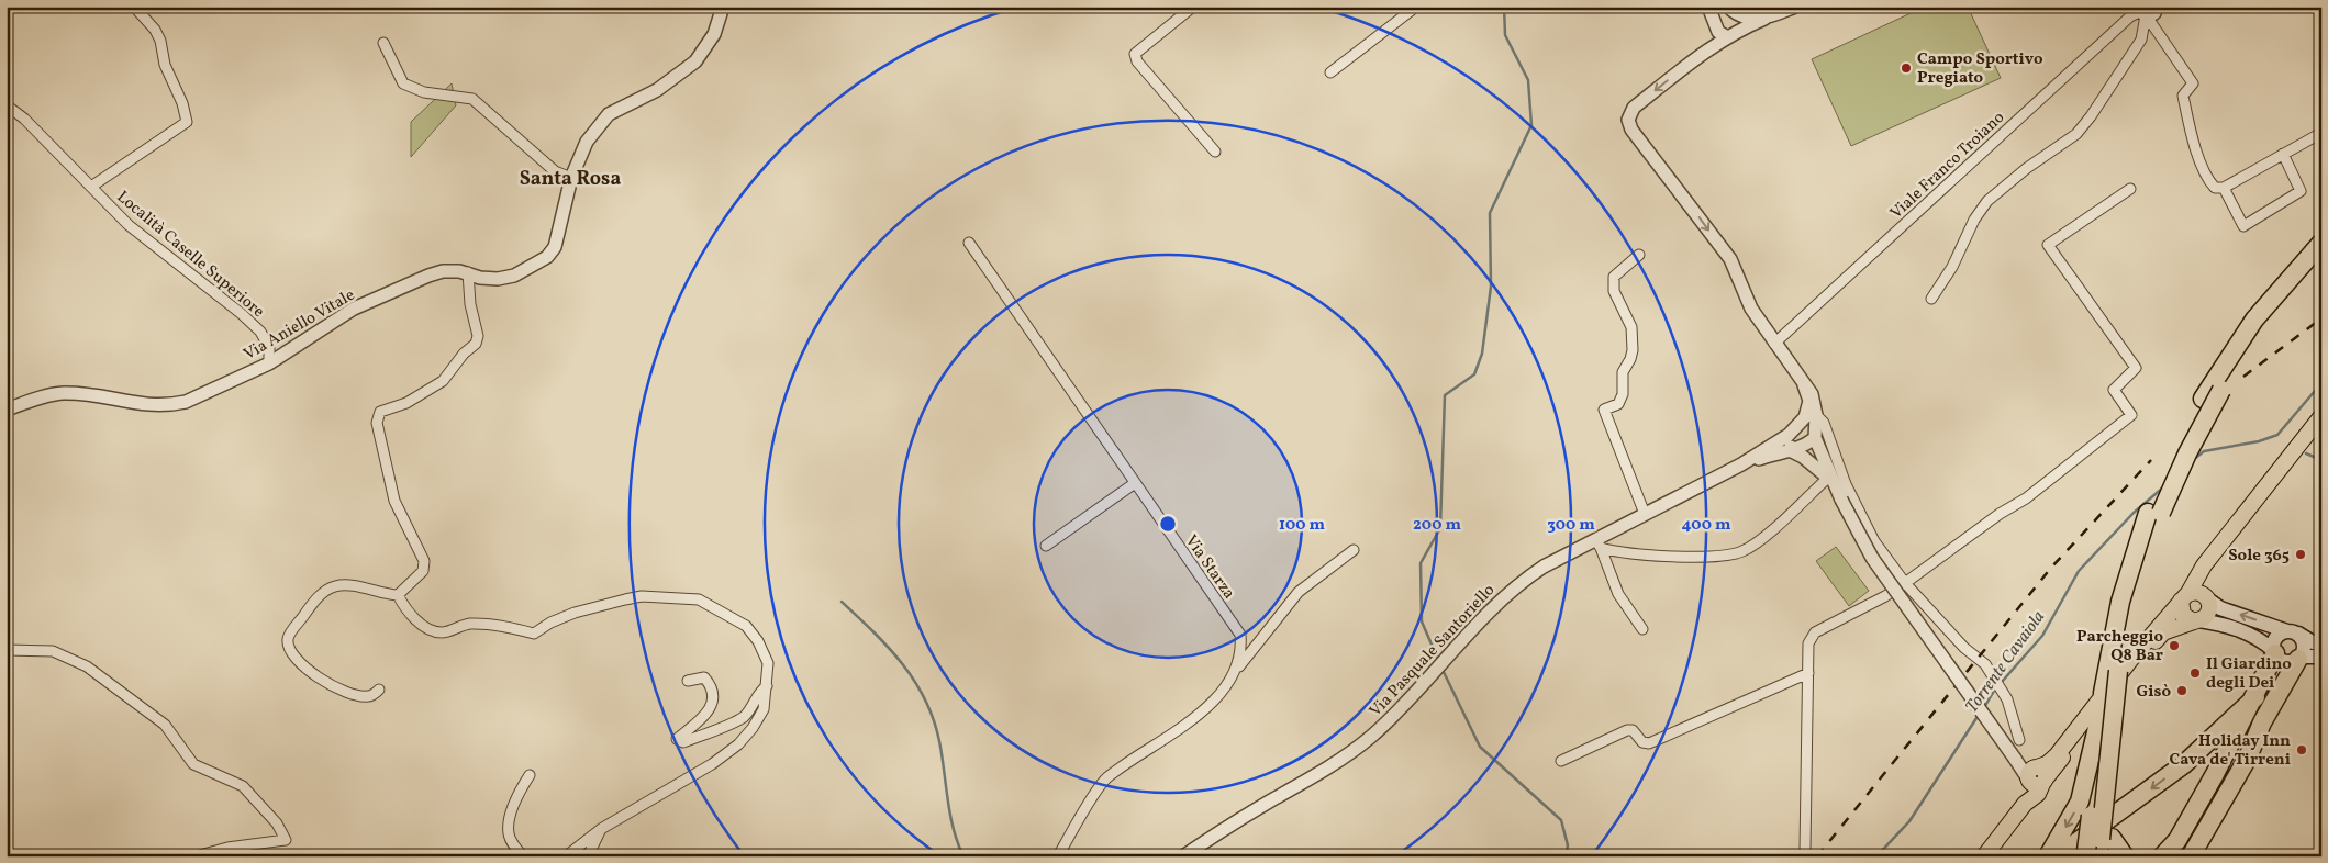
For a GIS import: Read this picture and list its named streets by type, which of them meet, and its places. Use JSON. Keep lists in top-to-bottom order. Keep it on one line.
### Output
{"streets":{"street":["Viale Franco Troiano","Località Caselle Superiore","Via Aniello Vitale","Via Starza","Via Pasquale Santoriello"]},"crossings":[["Località Caselle Superiore","Via Aniello Vitale"]],"districts":["Santa Rosa"],"water":["Torrente Cavaiola"],"places":["Campo Sportivo Pregiato","Sole 365","Parcheggio Q8 Bar","Il Giardino degli Dei","Gisò","Holiday Inn Cava de' Tirreni"],"rings":["100 m","200 m","300 m","400 m"]}
